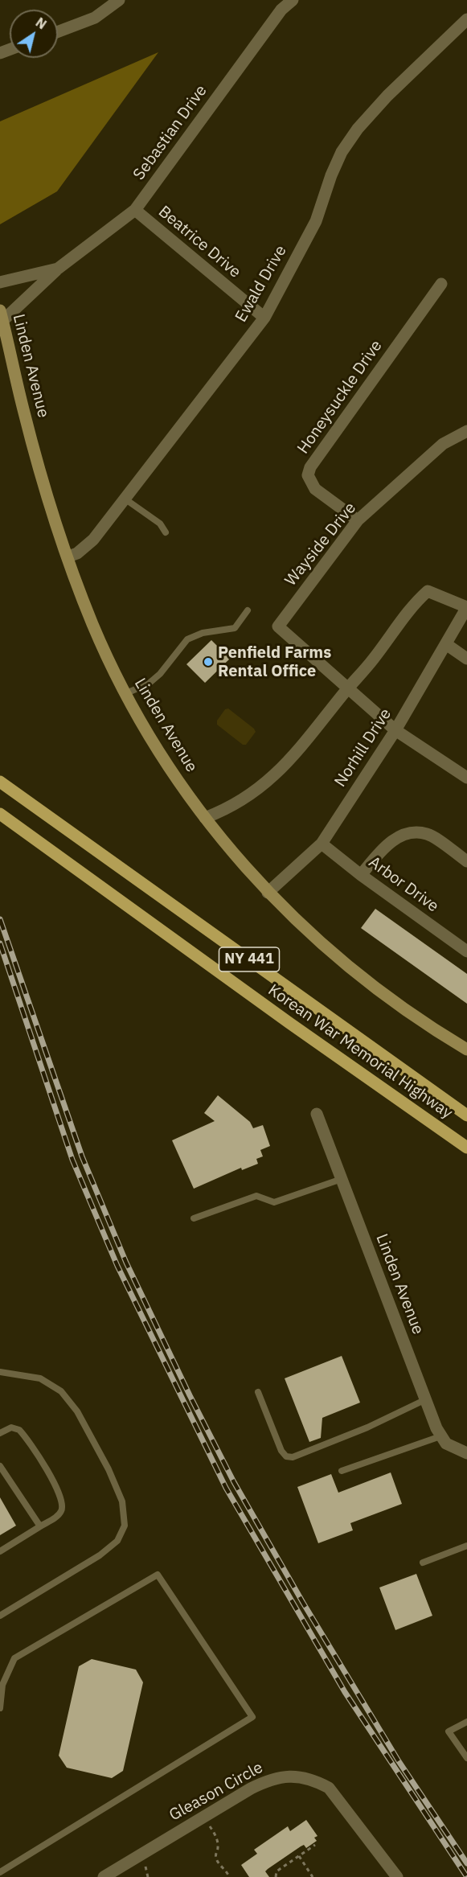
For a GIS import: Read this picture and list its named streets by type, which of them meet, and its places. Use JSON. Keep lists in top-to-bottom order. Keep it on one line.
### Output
{"streets":{"main road":["NY 441","Korean War Memorial Highway"],"street":["Sebastian Drive","Beatrice Drive","Ewald Drive","Linden Avenue","Honeysuckle Drive","Wayside Drive","Norhill Drive","Arbor Drive","Gleason Circle"]},"crossings":[["Sebastian Drive","Beatrice Drive"],["Sebastian Drive","Linden Avenue"],["Beatrice Drive","Ewald Drive"],["Ewald Drive","Linden Avenue"],["Linden Avenue","Norhill Drive"],["Honeysuckle Drive","Wayside Drive"],["Norhill Drive","Arbor Drive"]],"places":["Penfield Farms Rental Office"],"north":"top right"}
